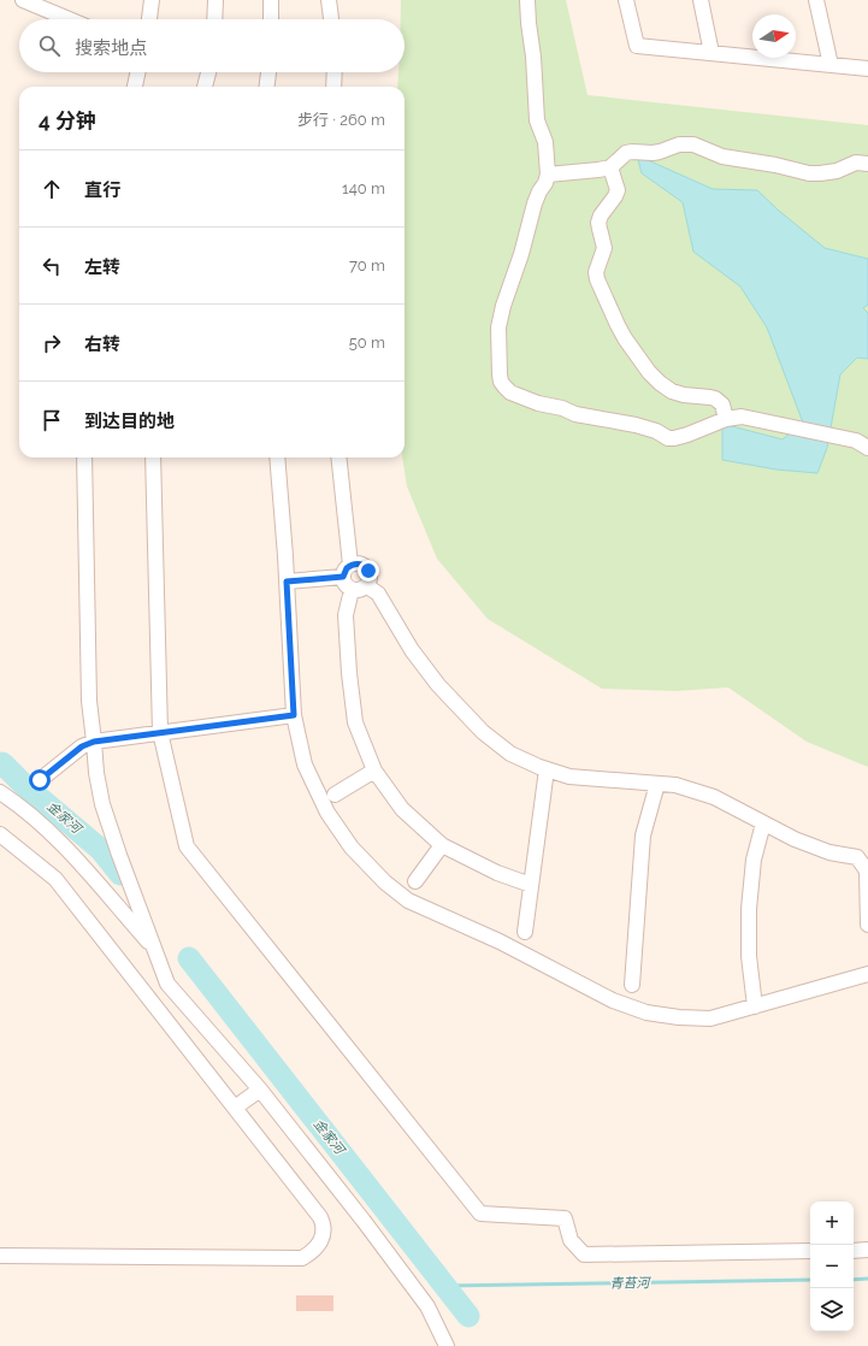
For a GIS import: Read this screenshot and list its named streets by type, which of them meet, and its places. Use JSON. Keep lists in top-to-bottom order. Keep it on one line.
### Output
{"water":["金家河","青苔河"],"north":"right","page":{"search":"搜索地点","heading":["4 分钟","步行 · 260 m"],"list":[["直行","140 m"],["左转","70 m"],["右转","50 m"],"到达目的地"],"map_buttons":["+","−"]}}
